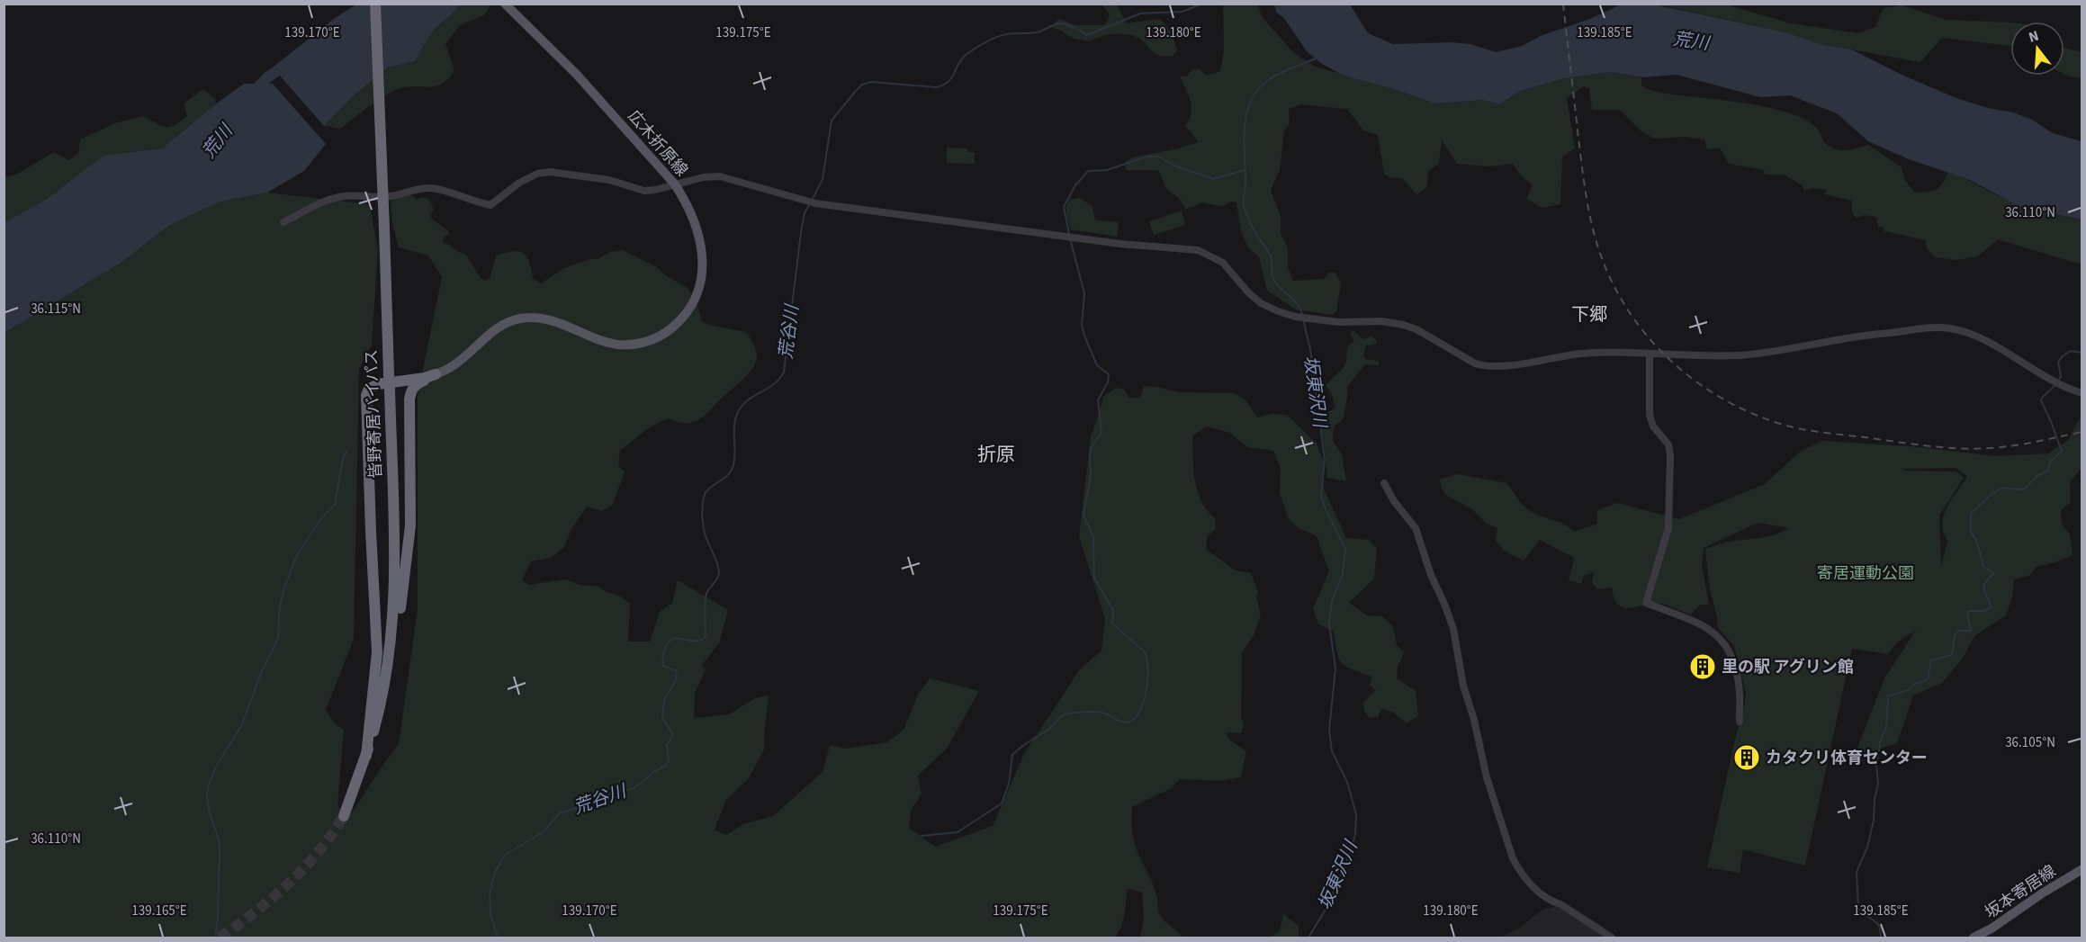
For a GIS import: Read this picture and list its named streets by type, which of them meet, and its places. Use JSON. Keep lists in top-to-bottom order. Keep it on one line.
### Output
{"streets":{"highway":["皆野寄居バイパス"],"main road":["広木折原線","坂本寄居線"]},"districts":["下郷","折原"],"water":["荒川","荒谷川","坂東沢川"],"parks":["寄居運動公園"],"places":{"building":["里の駅 アグリン館","カタクリ体育センター"]},"north":"top","coordinates":["139.170°E","139.175°E","139.180°E","139.185°E","36.110°N","36.115°N","36.105°N","139.165°E"]}
